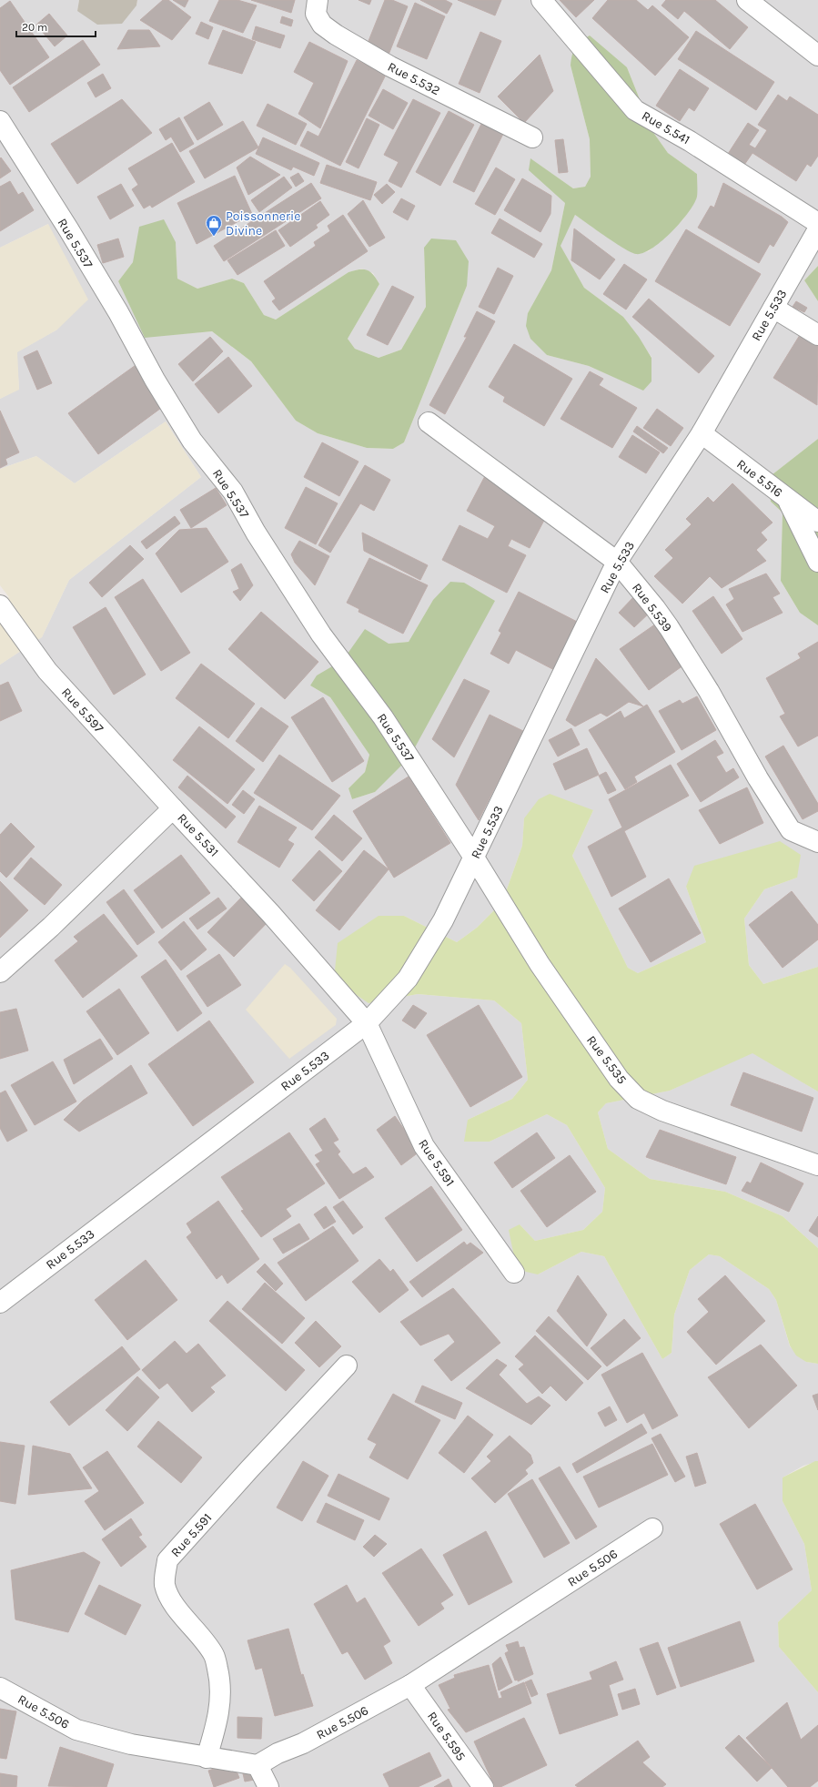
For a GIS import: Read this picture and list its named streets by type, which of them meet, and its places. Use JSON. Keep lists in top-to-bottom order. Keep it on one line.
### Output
{"streets":{"street":["Rue 5.532","Rue 5.541","Rue 5.537","Rue 5.533","Rue 5.516","Rue 5.539","Rue 5.597","Rue 5.531","Rue 5.535","Rue 5.591","Rue 5.506","Rue 5.595"]},"crossings":[["Rue 5.537","Rue 5.533"],["Rue 5.537","Rue 5.535"],["Rue 5.533","Rue 5.516"],["Rue 5.533","Rue 5.539"],["Rue 5.533","Rue 5.531"],["Rue 5.533","Rue 5.535"],["Rue 5.533","Rue 5.591"],["Rue 5.597","Rue 5.531"],["Rue 5.531","Rue 5.591"],["Rue 5.591","Rue 5.506"],["Rue 5.506","Rue 5.595"]],"places":{"shop":["Poissonnerie Divine"]},"scale_bar":"20 m"}
